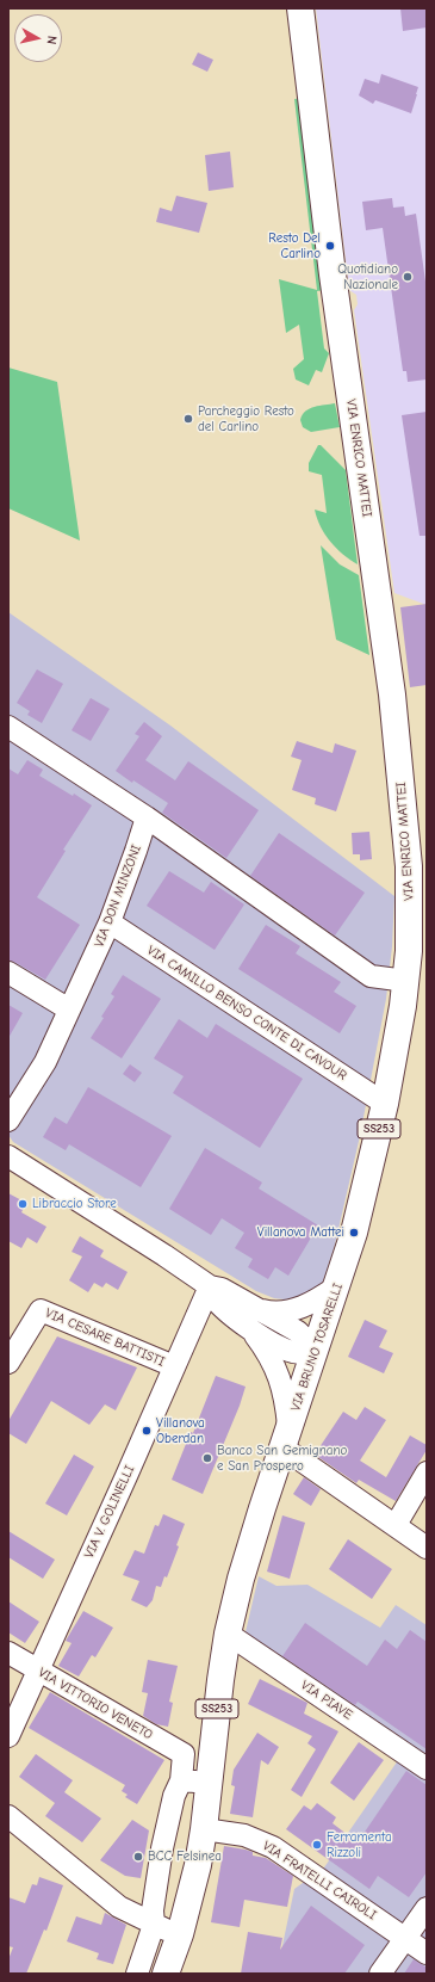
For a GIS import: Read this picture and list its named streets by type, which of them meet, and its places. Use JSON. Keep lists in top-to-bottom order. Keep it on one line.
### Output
{"streets":{"main road":["VIA ENRICO MATTEI","SS253","VIA BRUNO TOSARELLI"],"street":["VIA DON MINZONI","VIA CAMILLO BENSO CONTE DI CAVOUR","VIA CESARE BATTISTI","VIA V. GOLINELLI","VIA PIAVE","VIA VITTORIO VENETO","VIA FRATELLI CAIROLI"]},"crossings":[["VIA ENRICO MATTEI","VIA BRUNO TOSARELLI"],["VIA DON MINZONI","VIA CAMILLO BENSO CONTE DI CAVOUR"],["VIA CAMILLO BENSO CONTE DI CAVOUR","VIA BRUNO TOSARELLI"],["VIA CESARE BATTISTI","VIA V. GOLINELLI"],["VIA BRUNO TOSARELLI","VIA PIAVE"],["VIA BRUNO TOSARELLI","VIA FRATELLI CAIROLI"],["VIA V. GOLINELLI","VIA VITTORIO VENETO"]],"places":["Resto Del Carlino","Quotidiano Nazionale","Parcheggio Resto del Carlino","Libraccio Store","Villanova Mattei","Villanova Oberdan","Banco San Gemignano e San Prospero","Ferramenta Rizzoli","BCC Felsinea"],"north":"right"}
